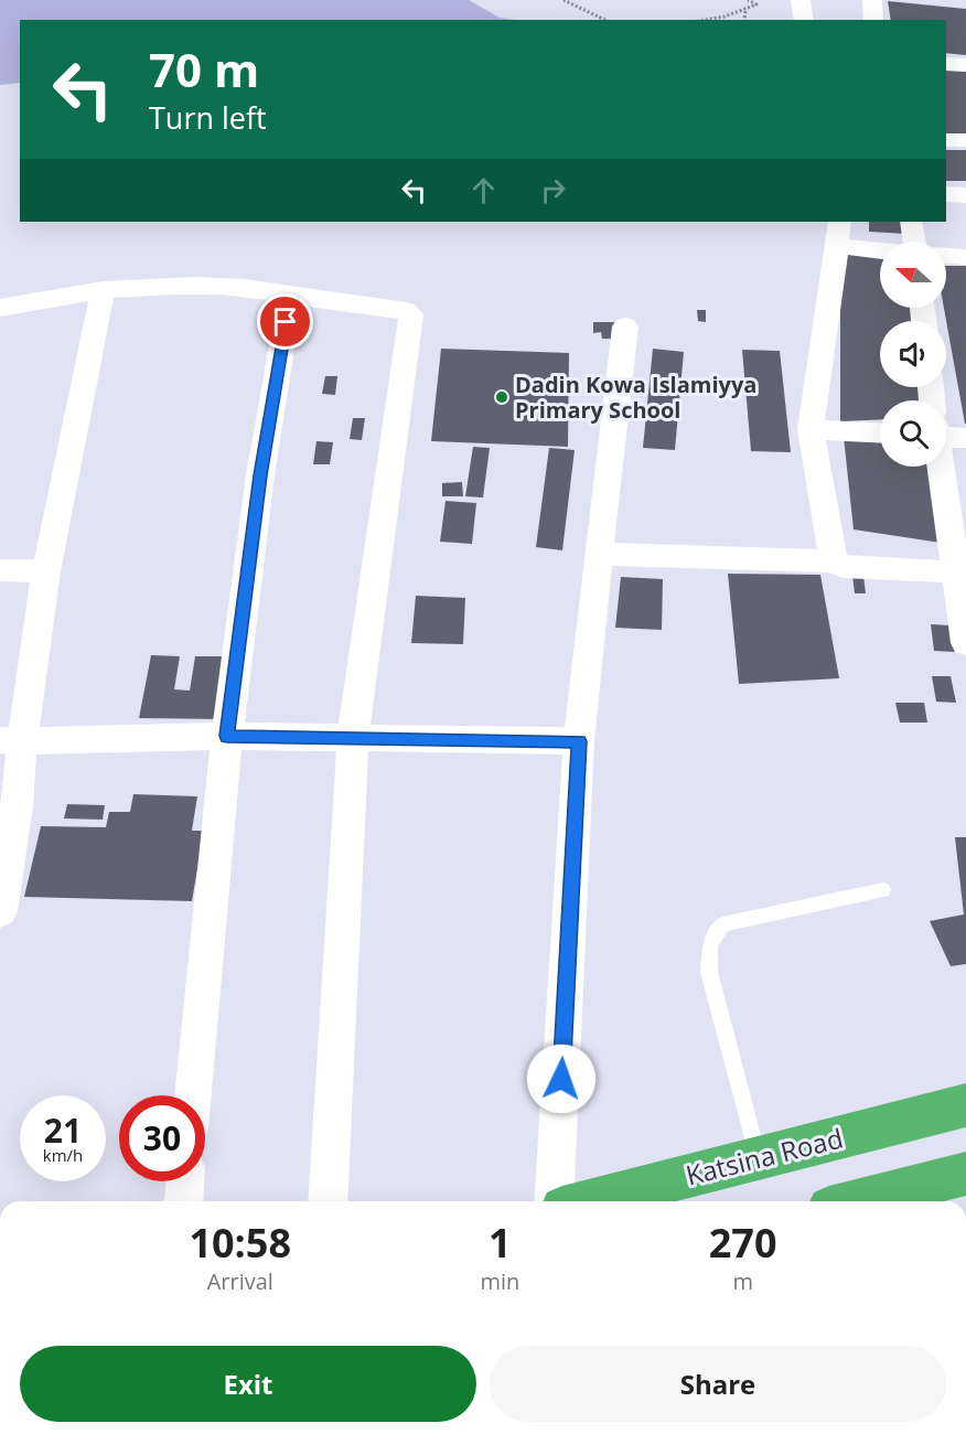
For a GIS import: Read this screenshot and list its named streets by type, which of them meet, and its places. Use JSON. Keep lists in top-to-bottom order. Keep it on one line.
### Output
{"streets":{"highway":["Katsina Road"]},"places":["Dadin Kowa Islamiyya Primary School"],"north":"left","page":{"turn":["70 m","Turn left"],"speed":"21 km/h","limit":"30","eta":["10:58","Arrival","1","min","270","m"],"buttons":["Exit","Share"]}}
